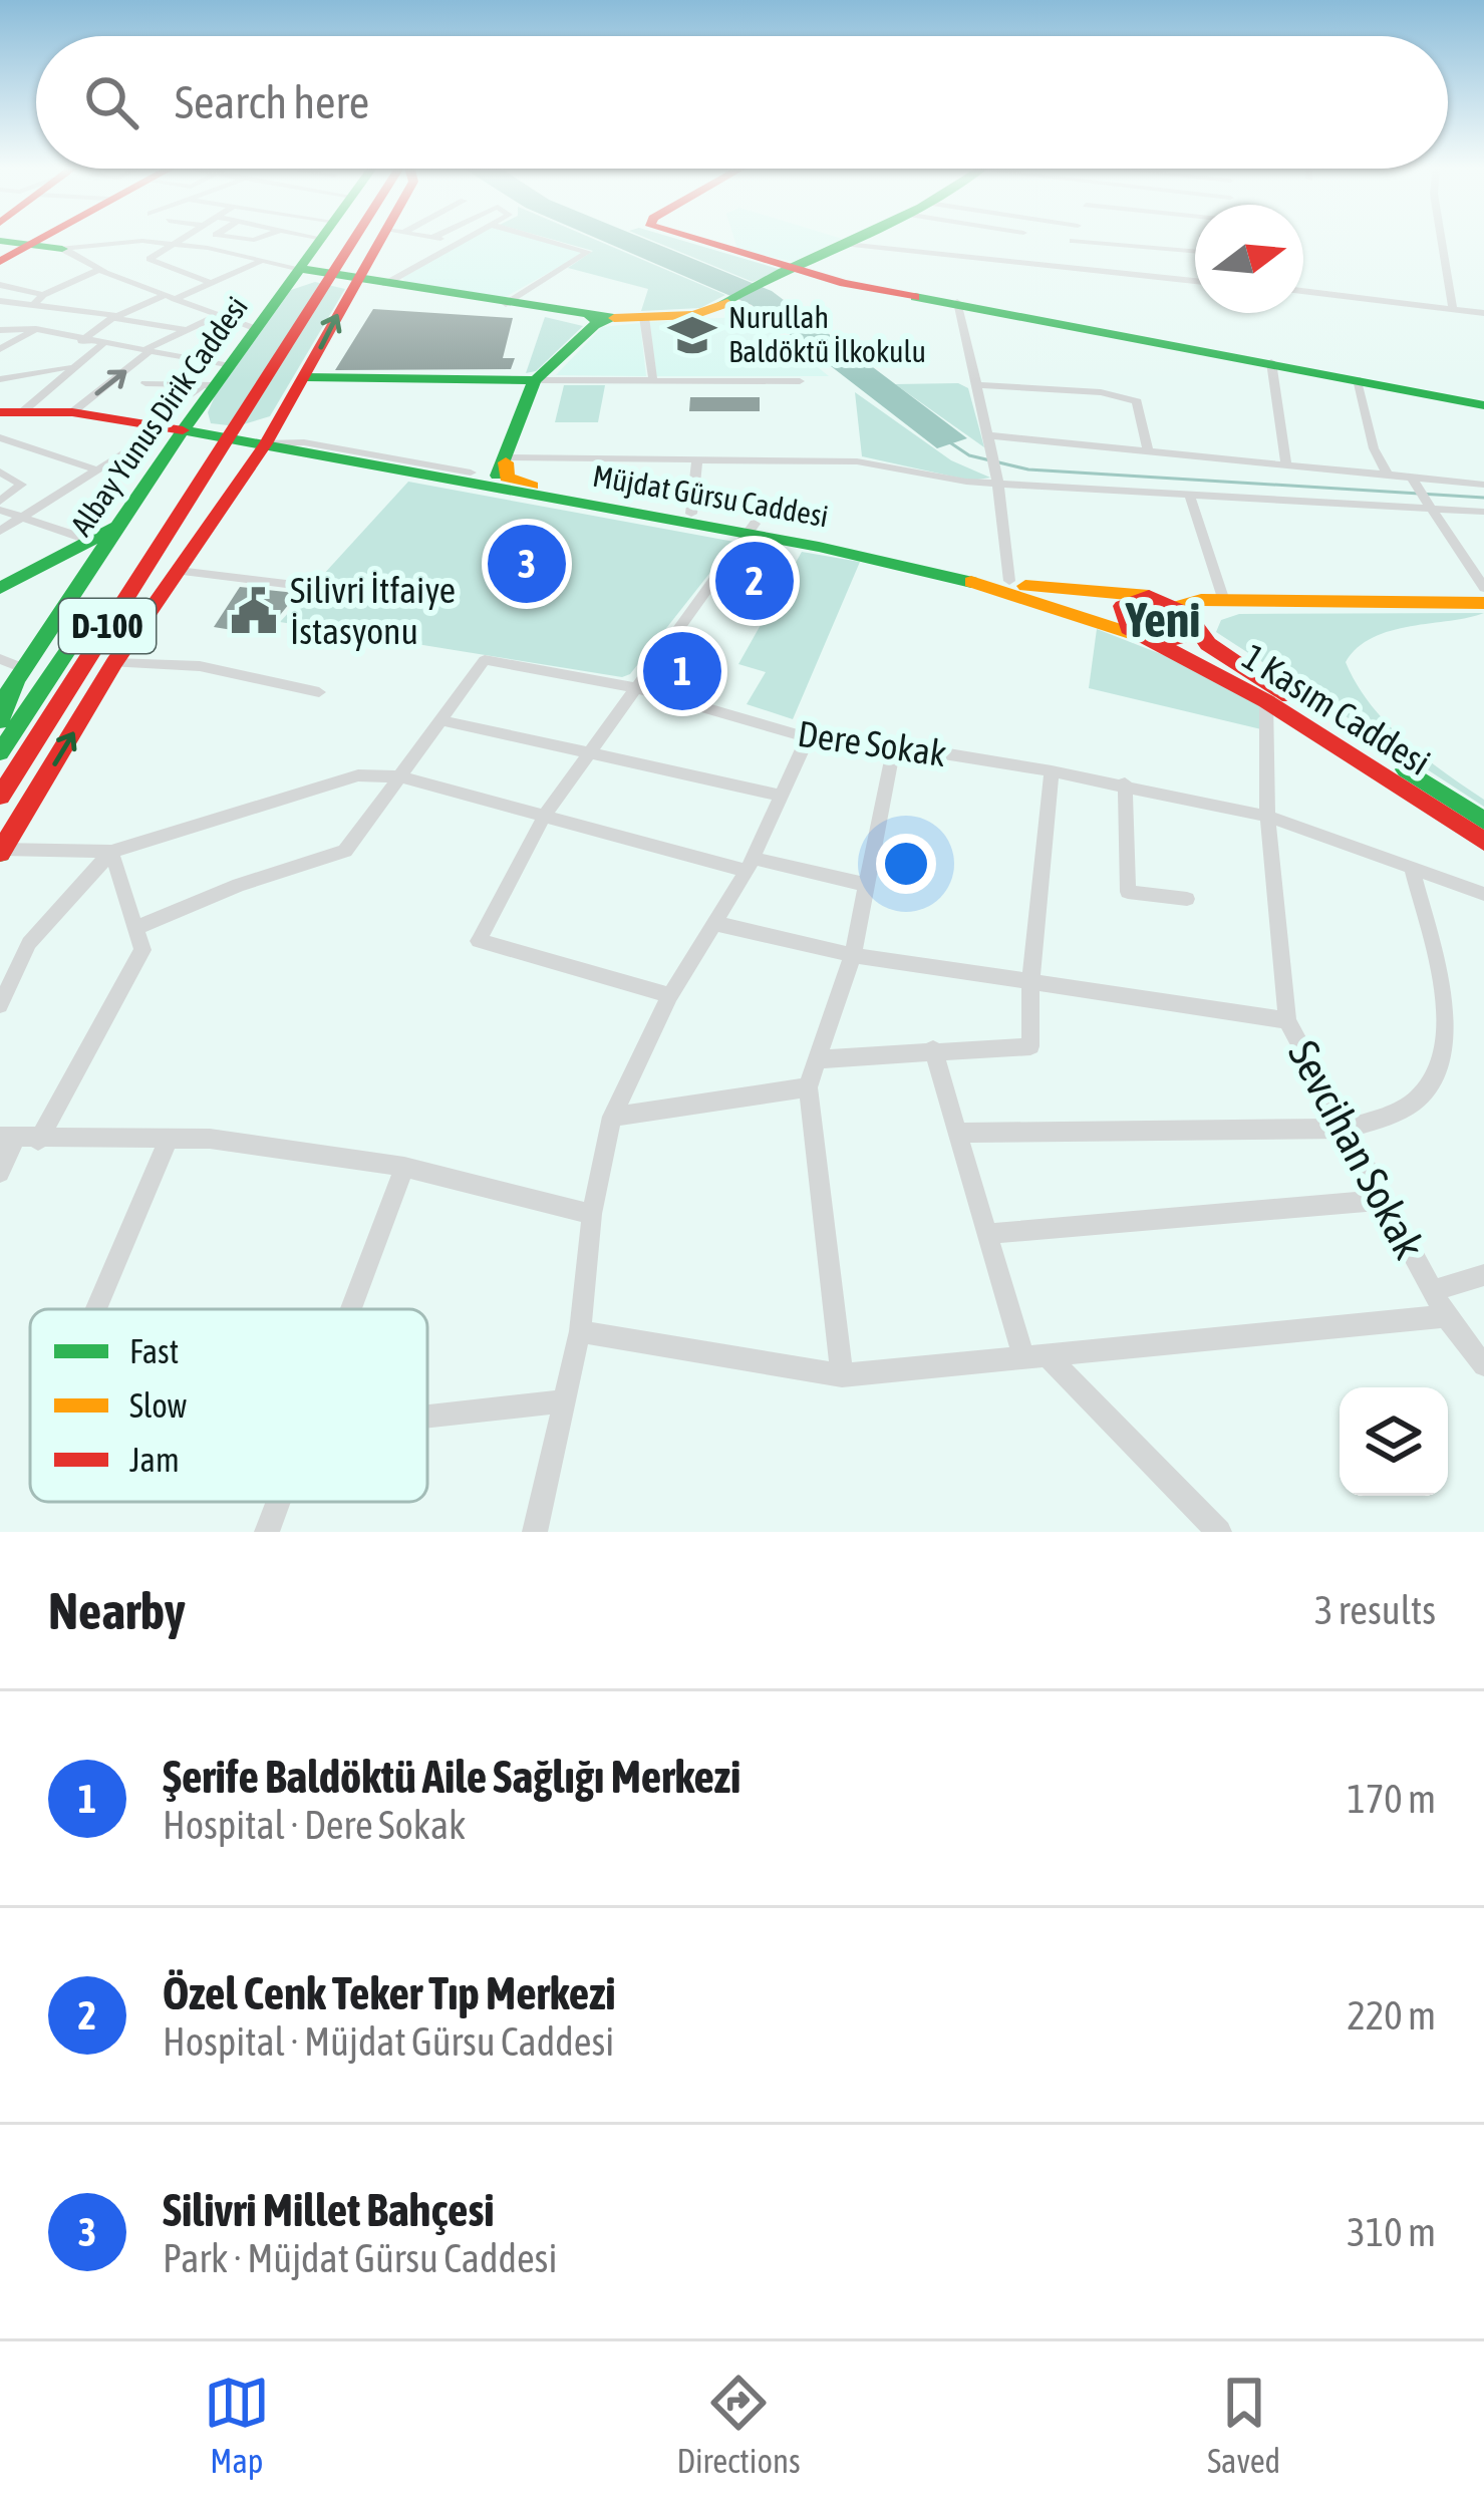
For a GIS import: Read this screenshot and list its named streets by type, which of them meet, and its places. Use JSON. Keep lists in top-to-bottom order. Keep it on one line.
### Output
{"streets":{"main road":["Albay Yunus Dirik Caddesi","Müjdat Gürsu Caddesi","D-100","1 Kasım Caddesi"],"street":["Dere Sokak","Sevcihan Sokak"]},"crossings":[["Albay Yunus Dirik Caddesi","D-100"],["Müjdat Gürsu Caddesi","1 Kasım Caddesi"],["1 Kasım Caddesi","Sevcihan Sokak"],["Dere Sokak","Sevcihan Sokak"]],"districts":["Yeni"],"places":{"school or university":["Nurullah Baldöktü İlkokulu"],"public building":["Silivri İtfaiye İstasyonu"]},"legend":["Fast","Slow","Jam"],"north":"right","page":{"search":"Search here","pins":["3","2","1"],"heading":["Nearby","3 results"],"list":[{"mark":"1","name":"Şerife Baldöktü Aile Sağlığı Merkezi","note":"Hospital · Dere Sokak","value":"170 m"},{"mark":"2","name":"Özel Cenk Teker Tıp Merkezi","note":"Hospital · Müjdat Gürsu Caddesi","value":"220 m"},{"mark":"3","name":"Silivri Millet Bahçesi","note":"Park · Müjdat Gürsu Caddesi","value":"310 m"}],"nav":["Map","Directions","Saved"]}}
